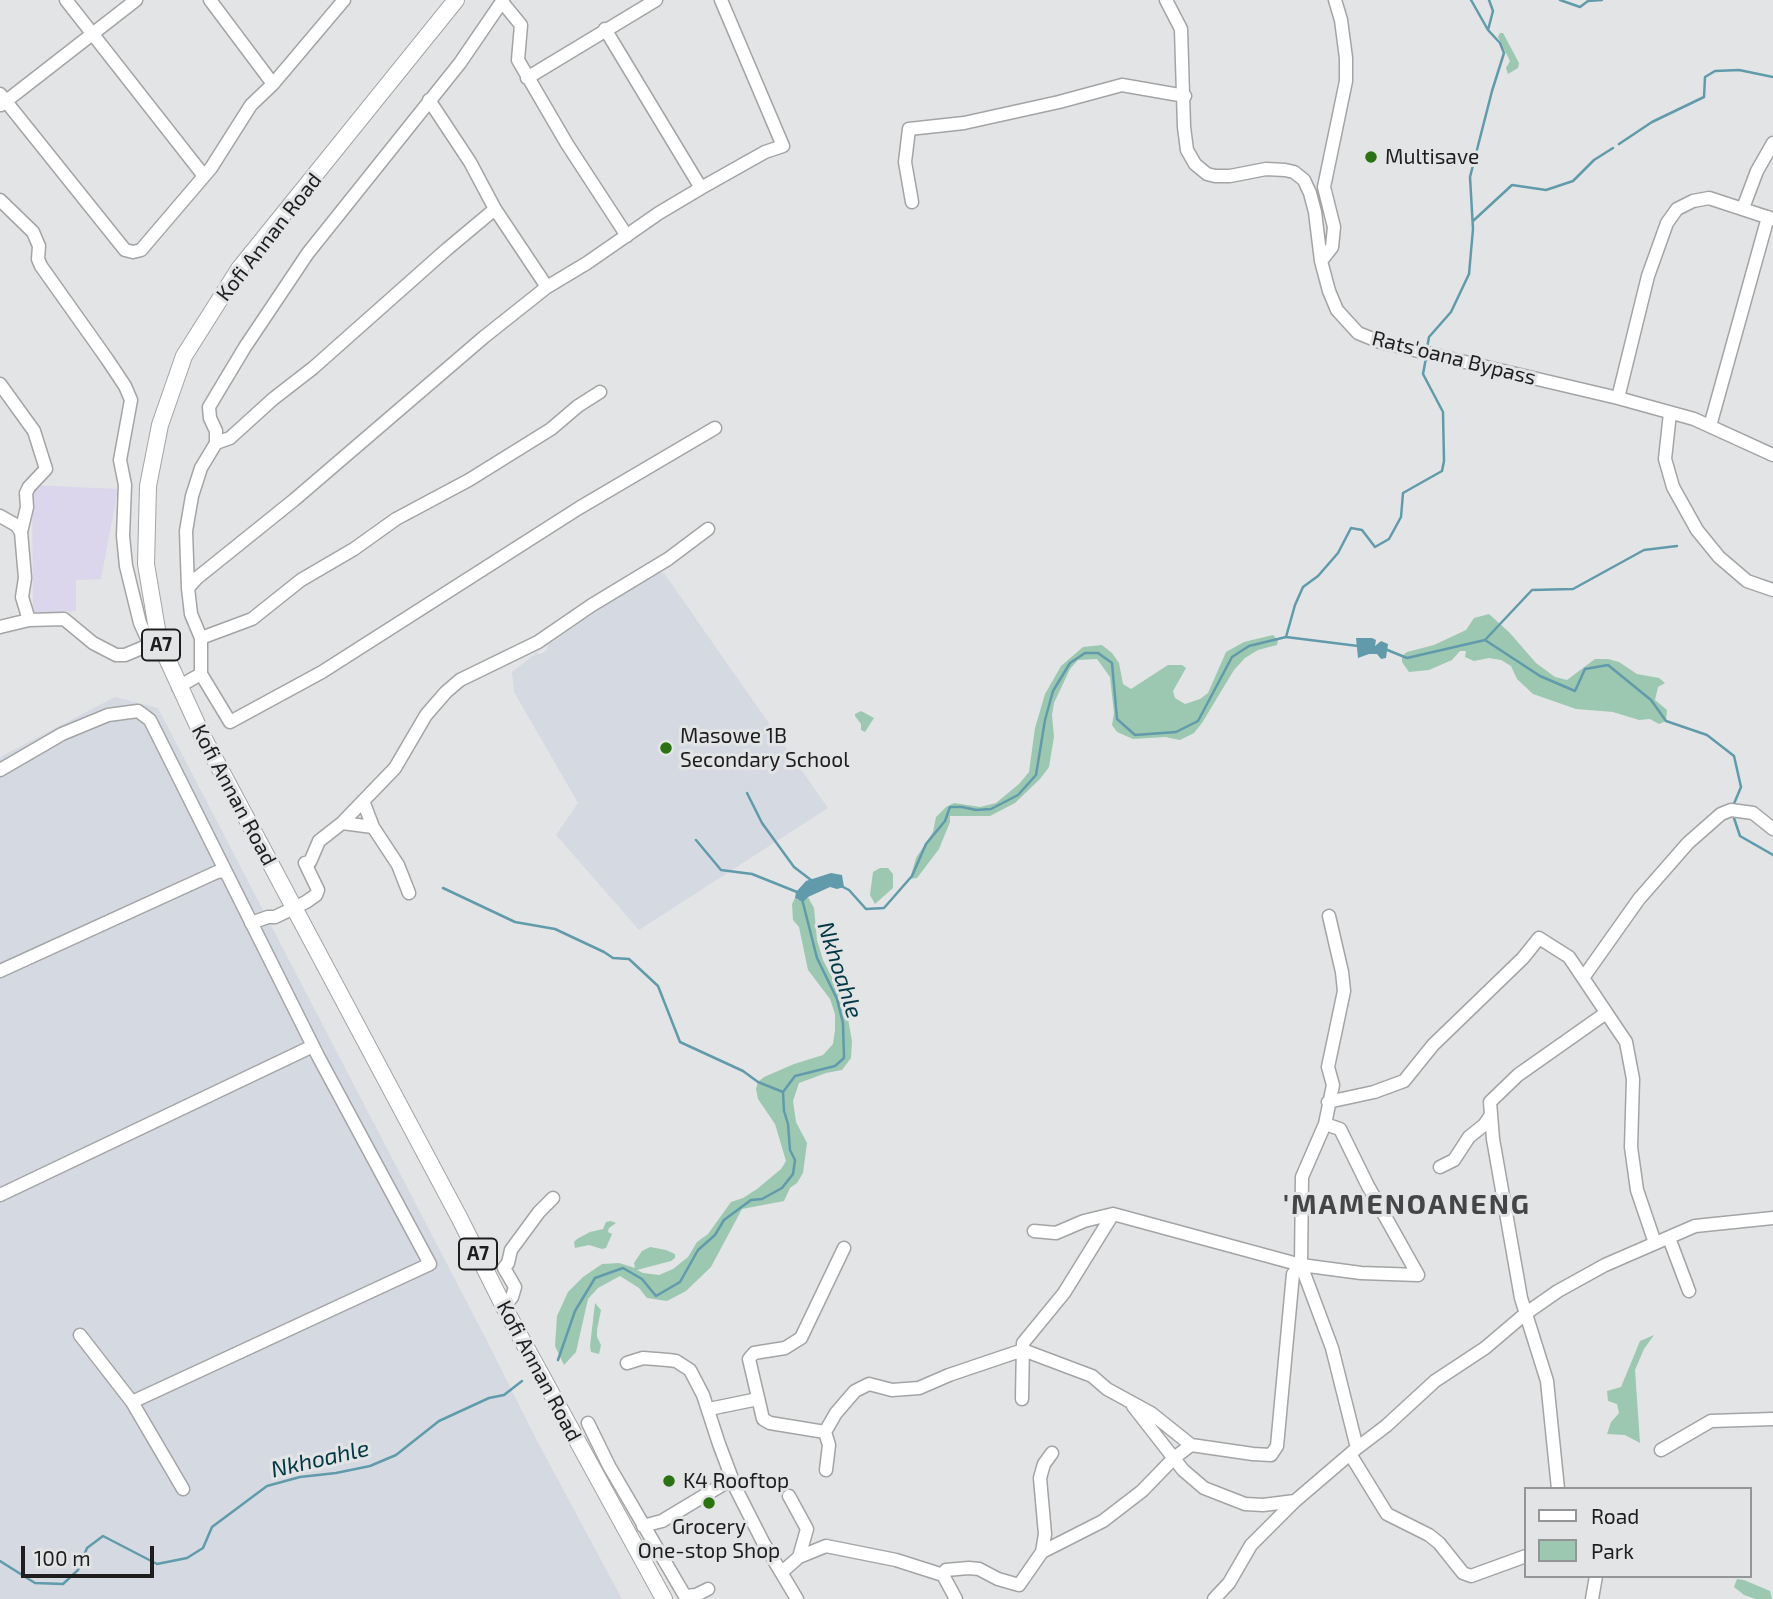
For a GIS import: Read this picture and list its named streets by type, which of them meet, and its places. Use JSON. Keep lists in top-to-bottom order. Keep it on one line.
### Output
{"streets":{"main road":["Kofi Annan Road","A7"],"street":["Rats'oana Bypass"]},"districts":["'MAMENOANENG"],"water":["Nkhoahle"],"places":["Multisave","Masowe 1B Secondary School","K4 Rooftop","Grocery One-stop Shop"],"legend":["Road","Park"],"scale_bar":"100 m"}
